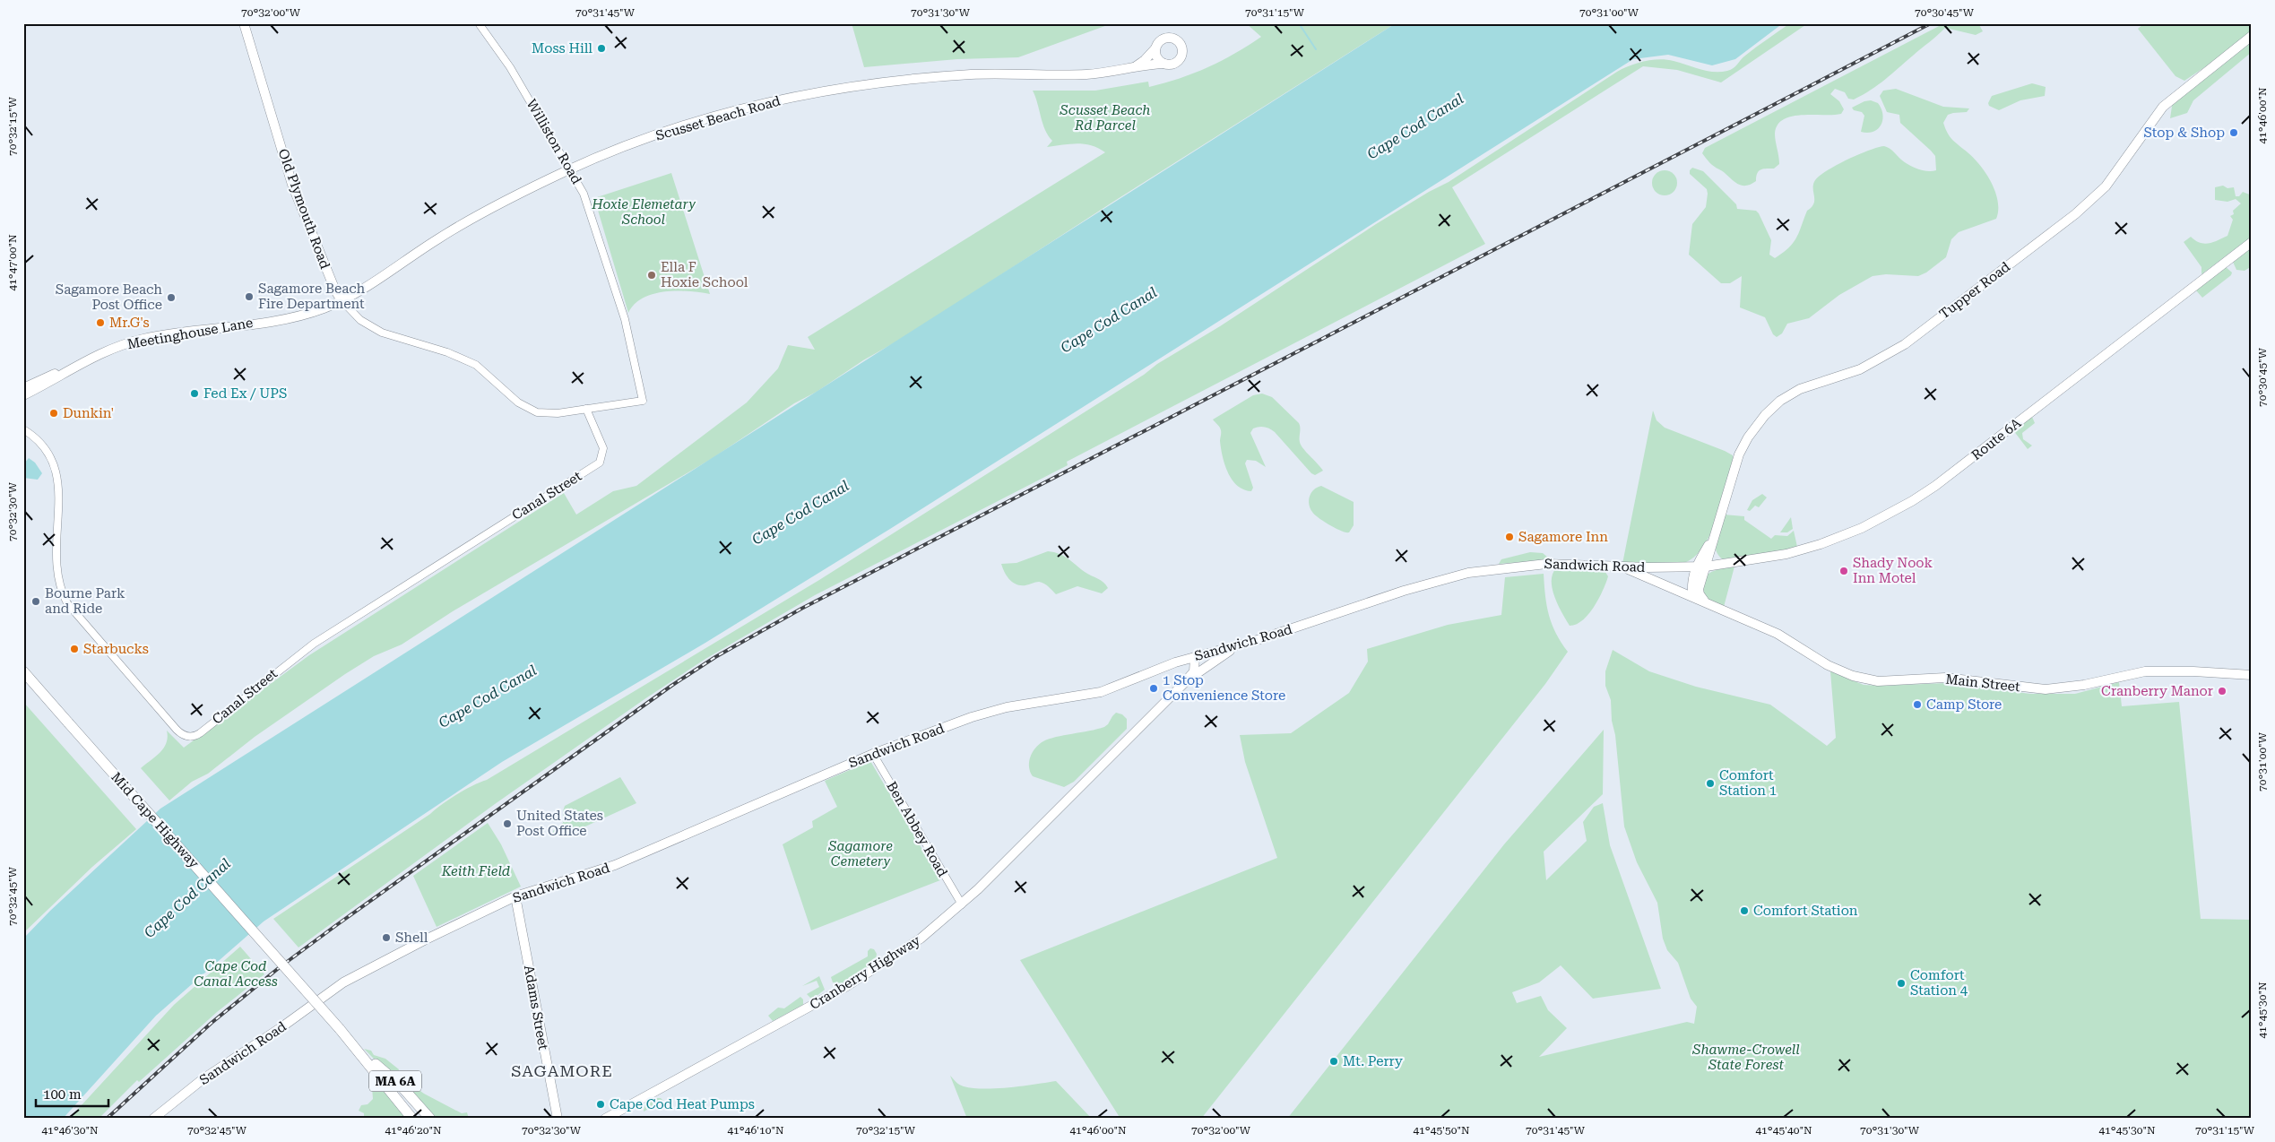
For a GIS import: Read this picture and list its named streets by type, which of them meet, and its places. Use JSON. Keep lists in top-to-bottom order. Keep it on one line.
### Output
{"streets":{"highway":["Mid Cape Highway","MA 6A"],"main road":["Scusset Beach Road","Old Plymouth Road","Tupper Road","Meetinghouse Lane","Route 6A","Sandwich Road","Main Street","Cranberry Highway","Adams Street"],"street":["Williston Road","Canal Street","Ben Abbey Road"]},"crossings":[["Scusset Beach Road","Williston Road"],["Scusset Beach Road","Old Plymouth Road"],["Scusset Beach Road","Meetinghouse Lane"],["Williston Road","Old Plymouth Road"],["Old Plymouth Road","Meetinghouse Lane"],["Old Plymouth Road","Canal Street"],["Tupper Road","Route 6A"],["Tupper Road","Sandwich Road"],["Route 6A","Sandwich Road"],["Sandwich Road","Main Street"],["Sandwich Road","Ben Abbey Road"],["Sandwich Road","Cranberry Highway"],["Sandwich Road","Adams Street"],["Mid Cape Highway","MA 6A"],["Ben Abbey Road","Cranberry Highway"]],"districts":["SAGAMORE"],"water":["Cape Cod Canal"],"parks":["Scusset Beach Rd Parcel","Hoxie Elemetary School","Sagamore Cemetery","Keith Field","Cape Cod Canal Access","Shawme-Crowell State Forest"],"places":["Moss Hill","Stop & Shop","Ella F Hoxie School","Sagamore Beach Fire Department","Sagamore Beach Post Office","Mr.G's","Fed Ex / UPS","Dunkin'","Sagamore Inn","Shady Nook Inn Motel","Bourne Park and Ride","Starbucks","1 Stop Convenience Store","Cranberry Manor","Camp Store","Comfort Station 1","United States Post Office","Comfort Station","Shell","Comfort Station 4","Mt. Perry","Cape Cod Heat Pumps"],"scale_bar":"100 m","coordinates":["70°32'00\"W","70°31'45\"W","70°31'30\"W","70°31'15\"W","70°31'00\"W","70°30'45\"W","41°46'00\"N","70°32'15\"W","41°47'00\"N","70°32'30\"W","70°32'45\"W","41°45'30\"N","41°46'30\"N","41°46'20\"N","41°46'10\"N","41°45'50\"N","41°45'40\"N"]}
